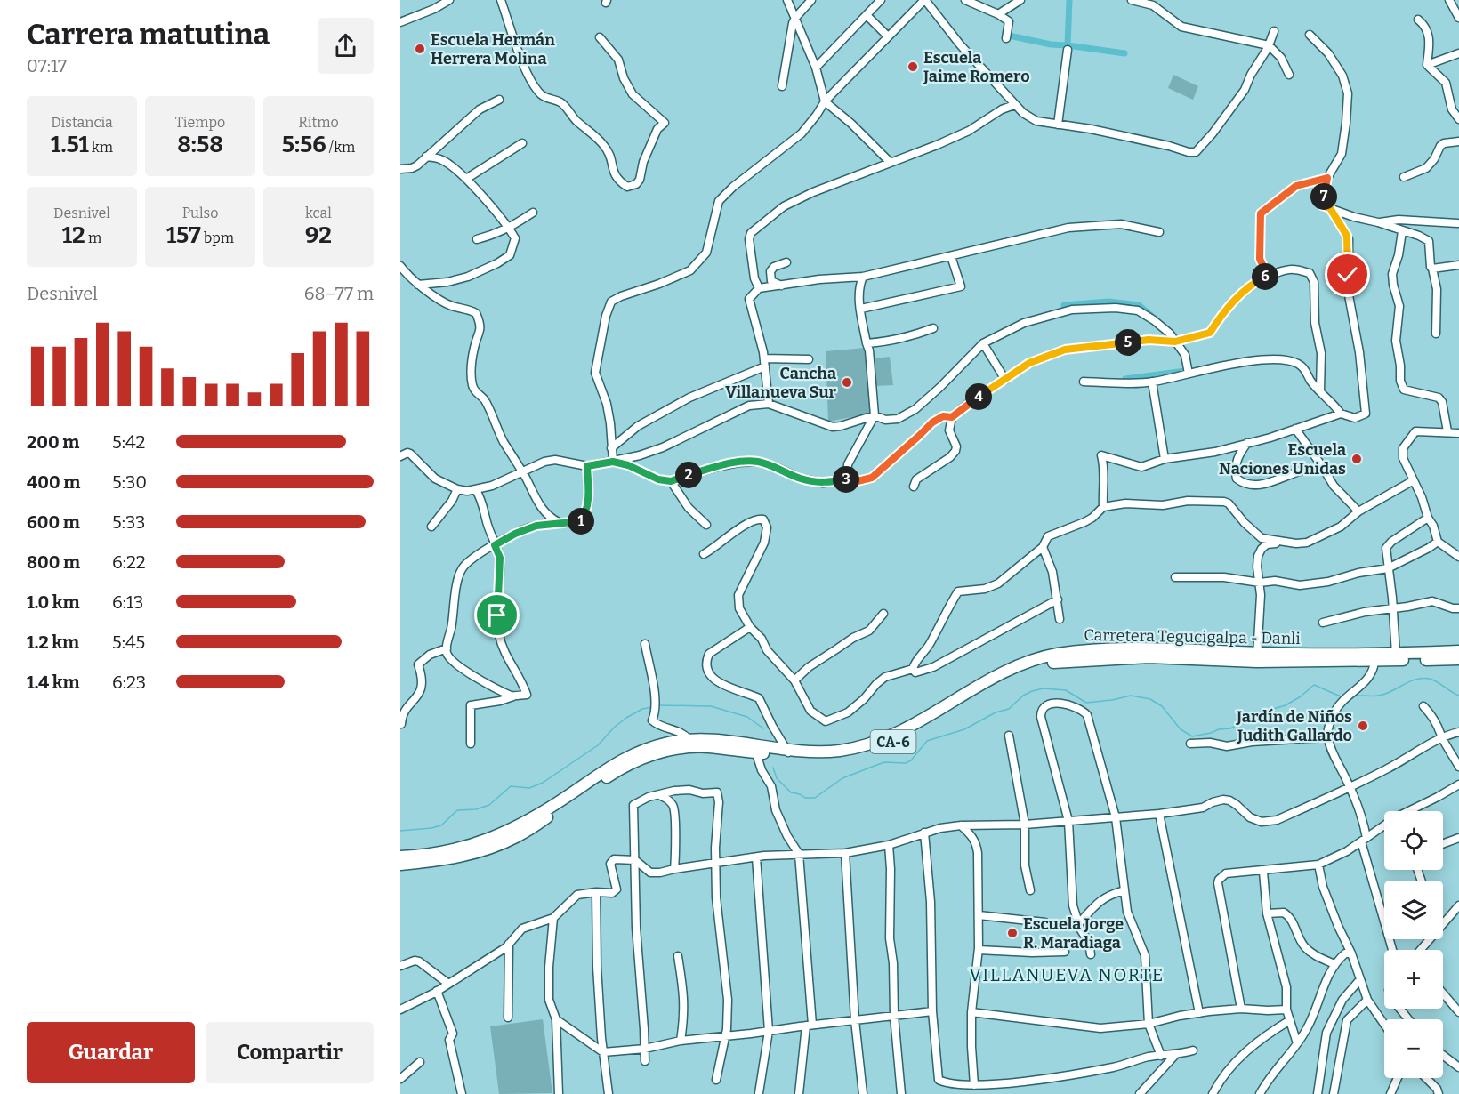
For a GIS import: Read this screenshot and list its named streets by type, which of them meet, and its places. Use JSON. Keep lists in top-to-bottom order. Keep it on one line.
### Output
{"streets":{"highway":["Carretera Tegucigalpa - Danli","CA-6"]},"districts":["VILLANUEVA NORTE"],"places":["Escuela Hermán Herrera Molina","Escuela Jaime Romero","Cancha Villanueva Sur","Escuela Naciones Unidas","Jardín de Niños Judith Gallardo","Escuela Jorge R. Maradiaga"],"page":{"heading":["Carrera matutina","07:17"],"stats":[["Distancia","1.51 km"],["Tiempo","8:58"],["Ritmo","5:56 /km"],["Desnivel","12 m"],["Pulso","157 bpm"],["kcal","92"]],"pins":["7","6","5","4","2","3","1"],"chart":["Desnivel","68–77 m"],"list":[{"name":"200 m","note":"5:42"},{"name":"400 m","note":"5:30"},{"name":"600 m","note":"5:33"},{"name":"800 m","note":"6:22"},{"name":"1.0 km","note":"6:13"},{"name":"1.2 km","note":"5:45"},{"name":"1.4 km","note":"6:23"}],"map_buttons":["+","−"],"buttons":["Guardar","Compartir"]}}
